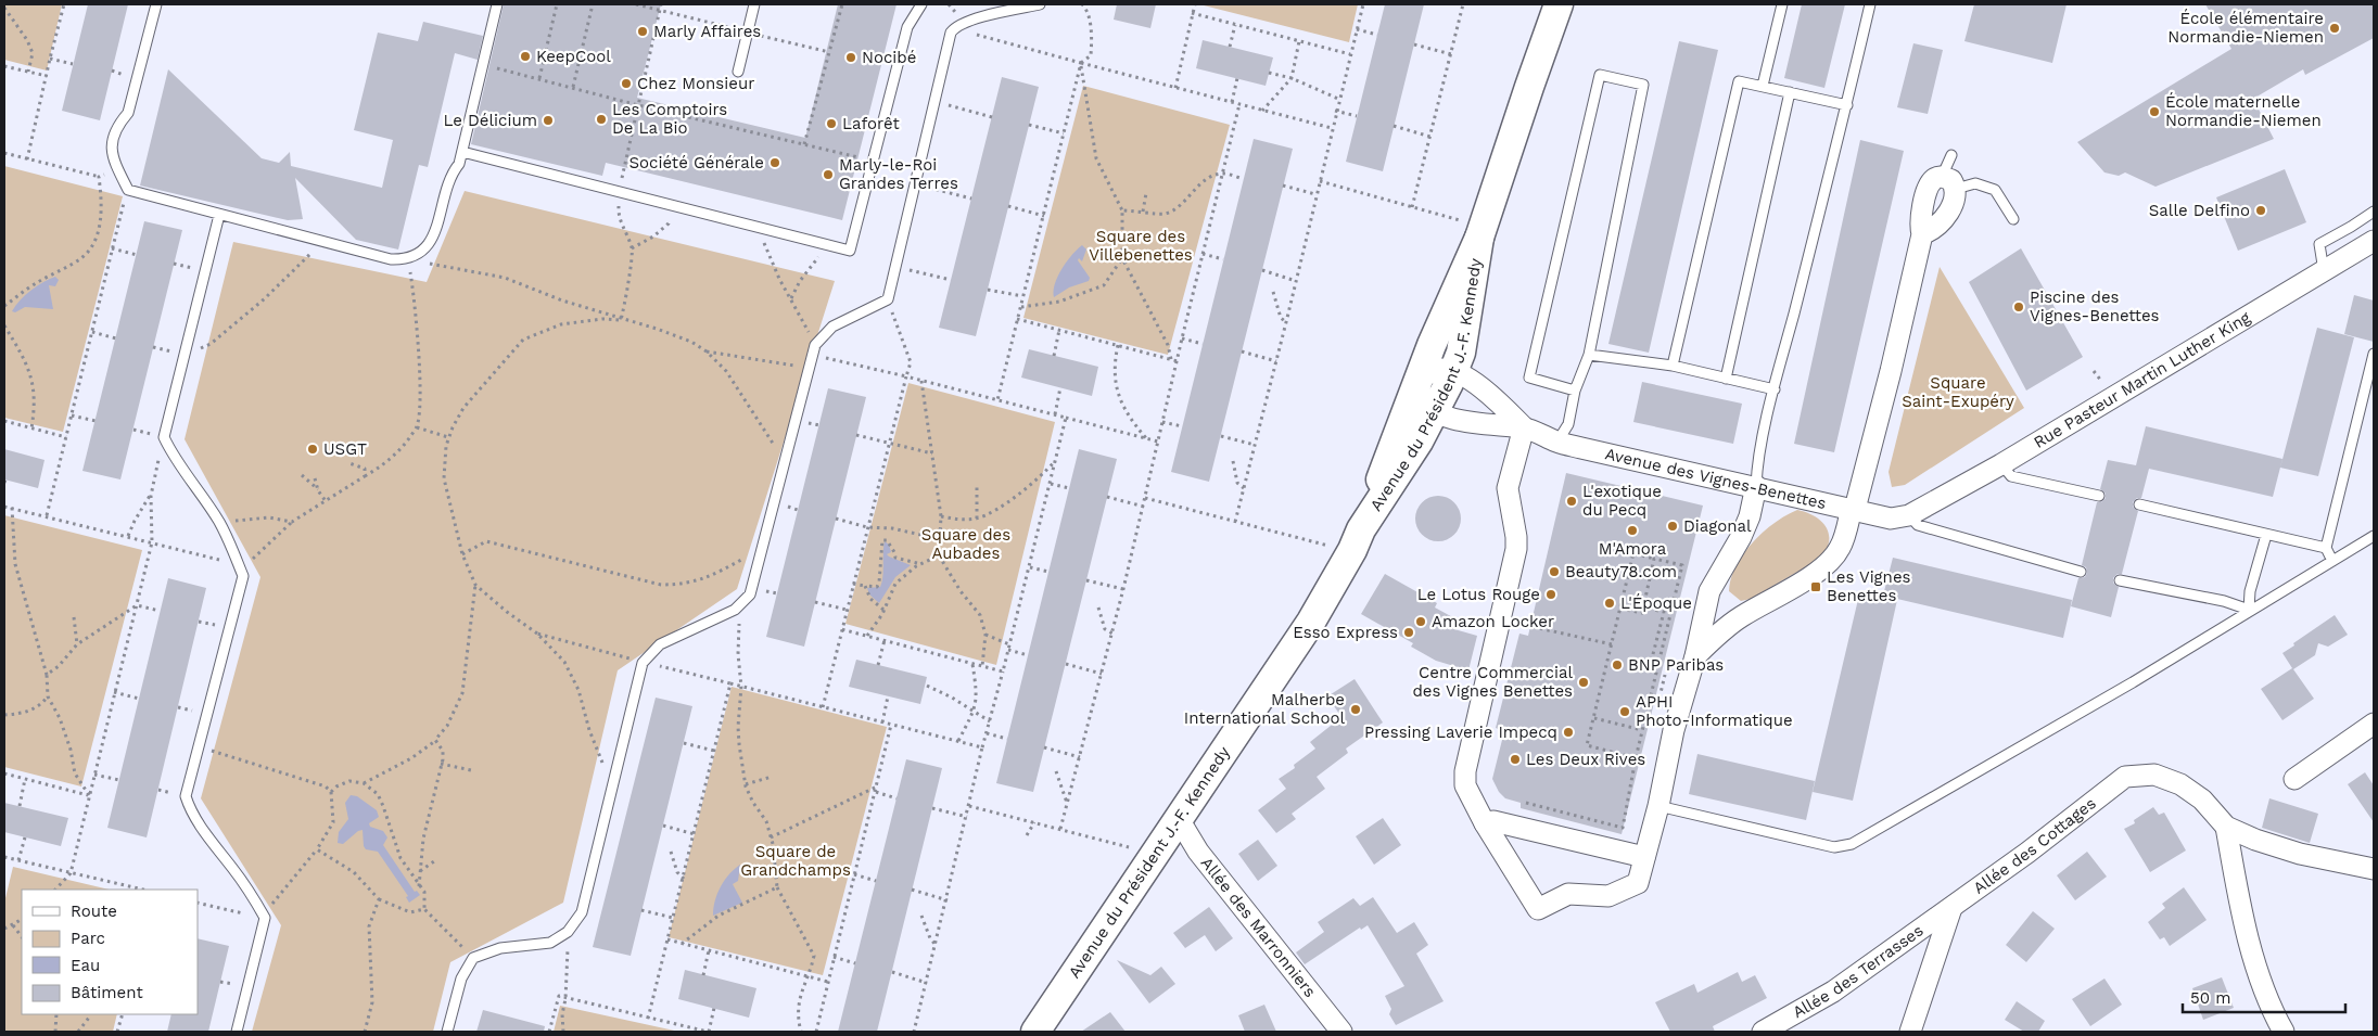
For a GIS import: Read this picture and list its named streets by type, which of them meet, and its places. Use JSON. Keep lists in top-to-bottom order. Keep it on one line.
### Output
{"streets":{"main road":["Avenue du Président J.-F. Kennedy"],"street":["Rue Pasteur Martin Luther King","Avenue des Vignes-Benettes","Allée des Cottages","Allée des Marronniers","Allée des Terrasses"]},"crossings":[["Rue Pasteur Martin Luther King","Avenue des Vignes-Benettes"],["Avenue du Président J.-F. Kennedy","Avenue des Vignes-Benettes"],["Avenue du Président J.-F. Kennedy","Allée des Marronniers"],["Allée des Cottages","Allée des Terrasses"]],"parks":["Square des Villebenettes","Square Saint-Exupéry","Square des Aubades","Square de Grandchamps"],"places":{"other":["École élémentaire Normandie-Niemen","Marly Affaires","KeepCool","Nocibé","Chez Monsieur","École maternelle Normandie-Niemen","Les Comptoirs De La Bio","Le Délicium","Laforêt","Société Générale","Marly-le-Roi Grandes Terres","Salle Delfino","Piscine des Vignes-Benettes","USGT","L'exotique du Pecq","Diagonal","M'Amora","Beauty78.com","Le Lotus Rouge","L'Époque","Amazon Locker","Esso Express","BNP Paribas","Centre Commercial des Vignes Benettes","Malherbe International School","APHI Photo-Informatique","Pressing Laverie Impecq","Les Deux Rives"],"transit":["Les Vignes Benettes"]},"legend":["Route","Parc","Eau","Bâtiment"],"scale_bar":"50 m"}
